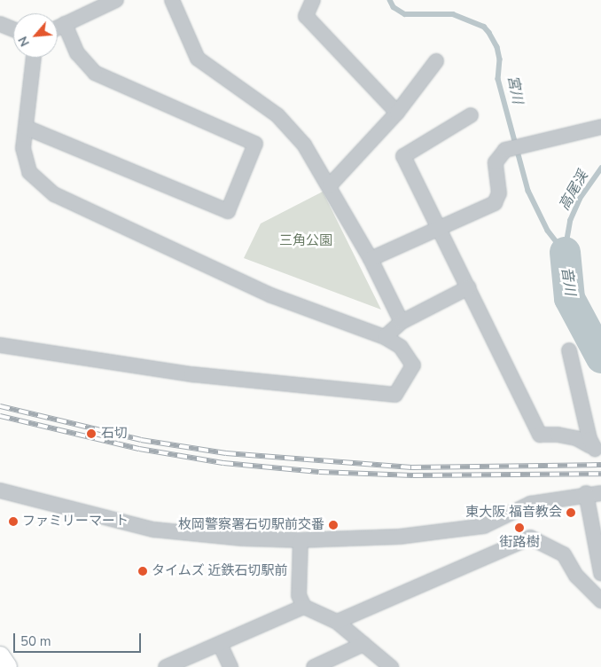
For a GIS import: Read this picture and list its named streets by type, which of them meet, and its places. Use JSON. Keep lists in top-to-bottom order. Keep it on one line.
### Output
{"water":["宮川","高尾渓","音川"],"parks":["三角公園"],"places":["石切","東大阪 福音教会","ファミリーマート","枚岡警察署石切駅前交番","街路樹","タイムズ 近鉄石切駅前"],"scale_bar":"50 m","north":"bottom left"}
